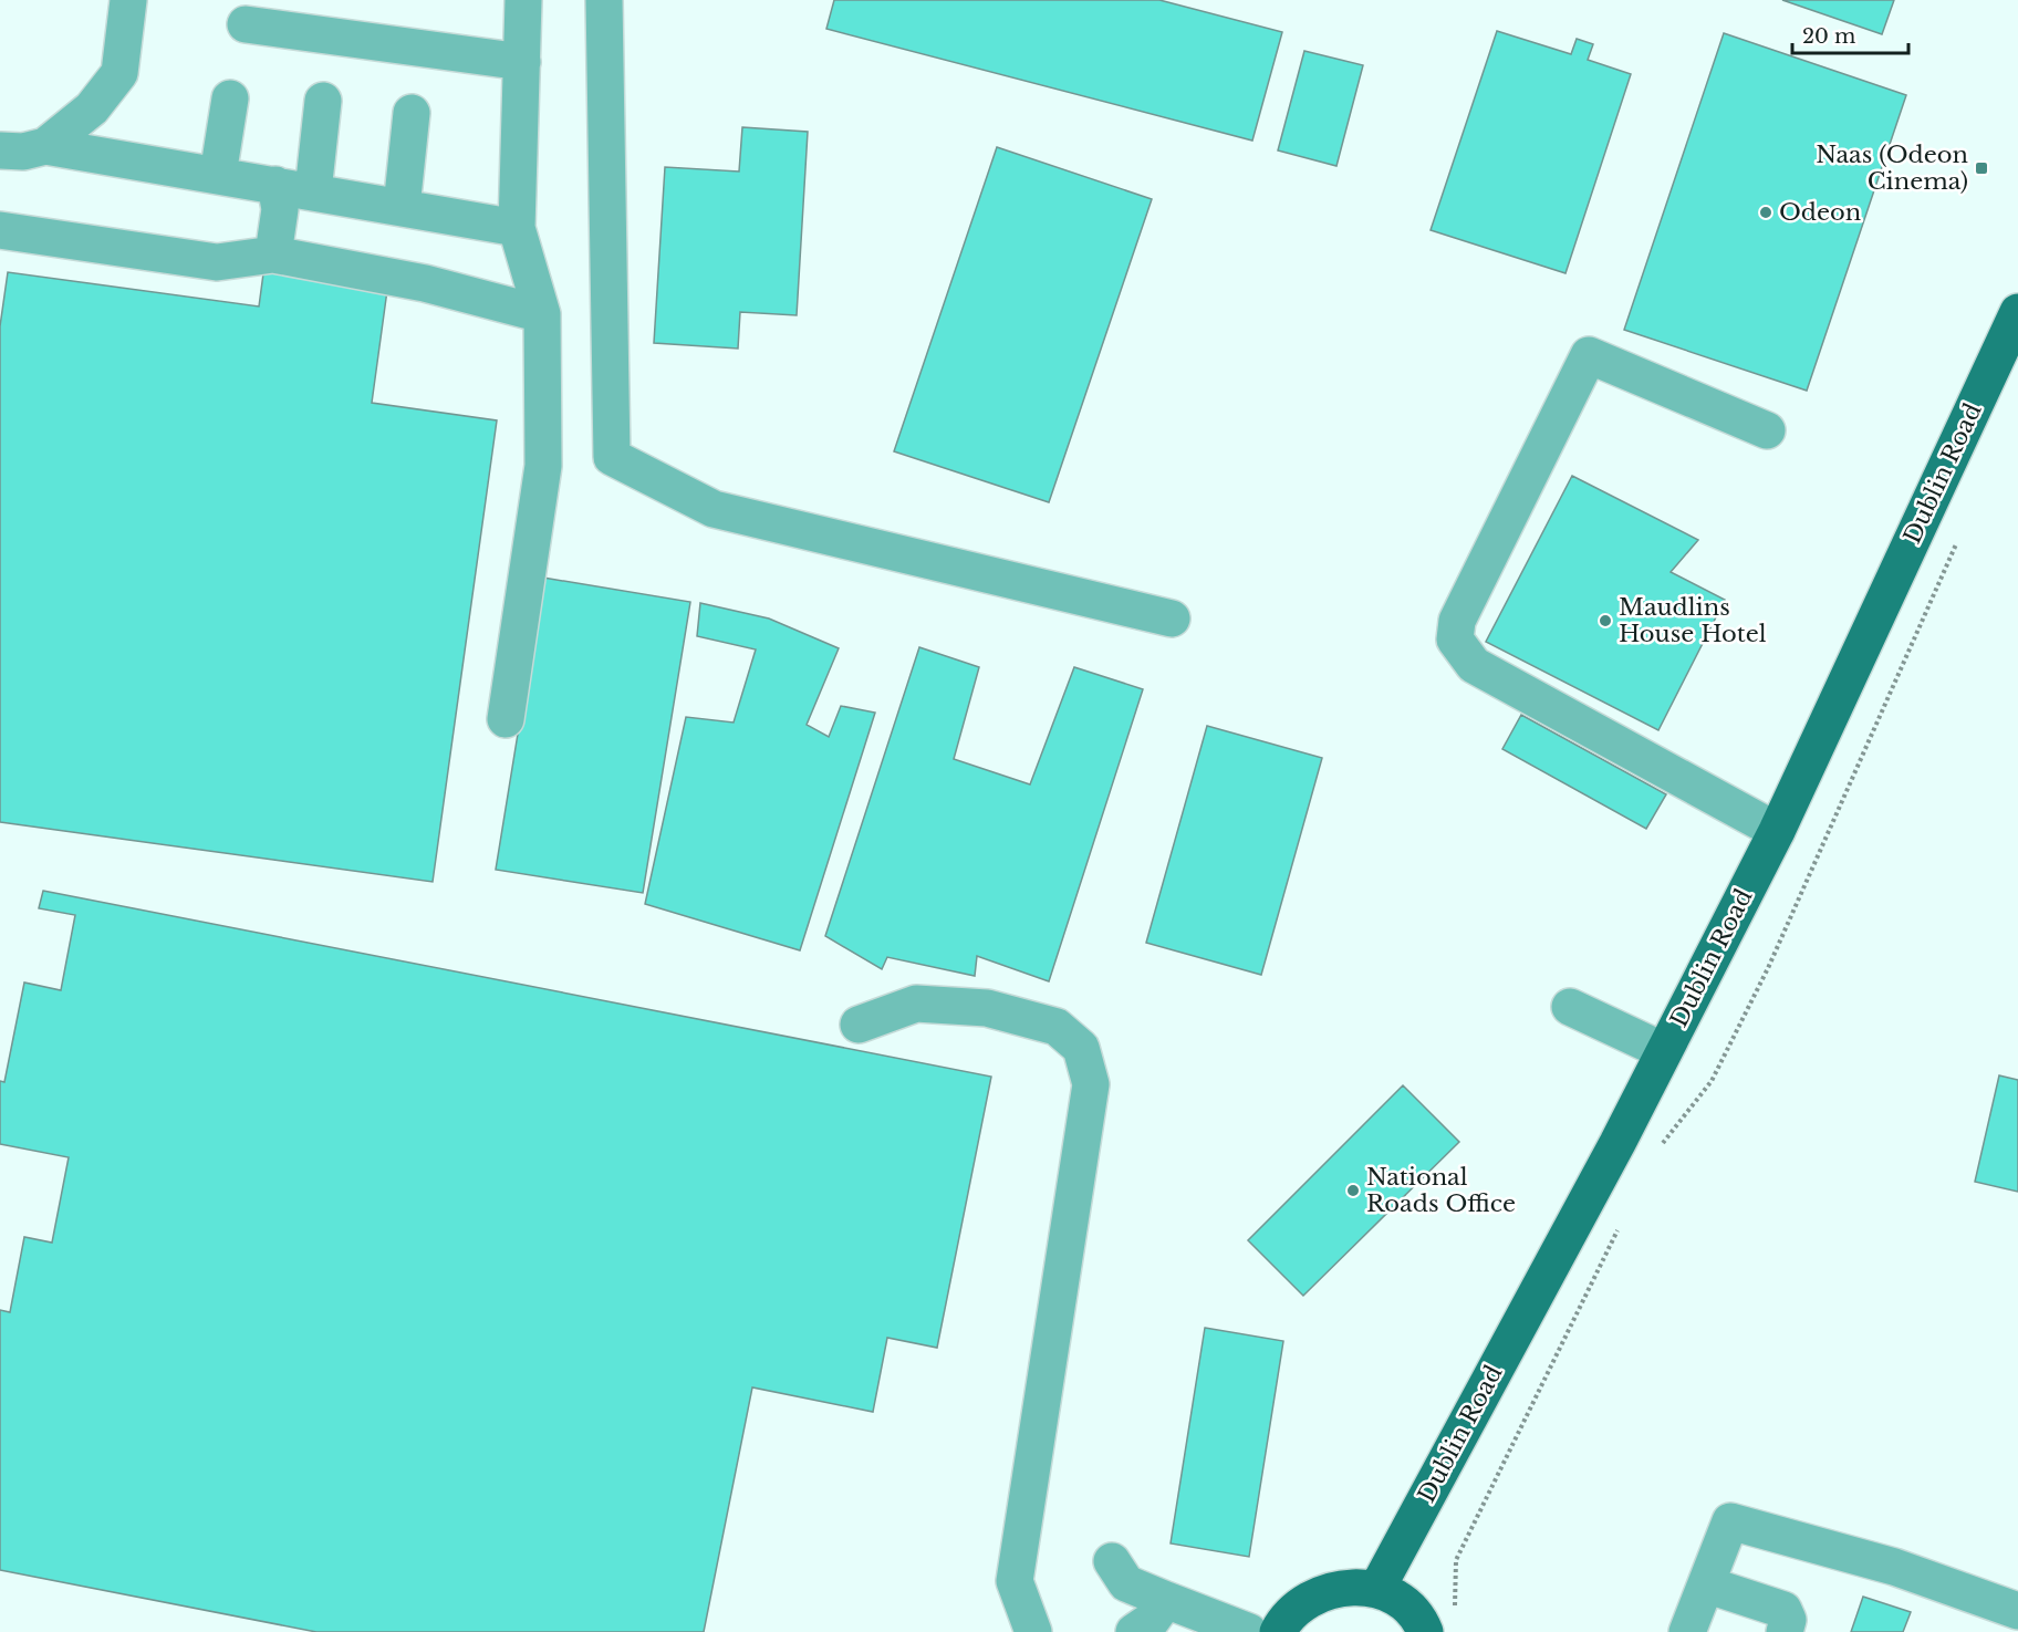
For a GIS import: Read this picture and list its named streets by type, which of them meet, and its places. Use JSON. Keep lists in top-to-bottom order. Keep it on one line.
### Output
{"streets":{"main road":["Dublin Road"]},"places":{"transit":["Naas (Odeon Cinema)"],"other":["Odeon","Maudlins House Hotel","National Roads Office"]},"scale_bar":"20 m"}
